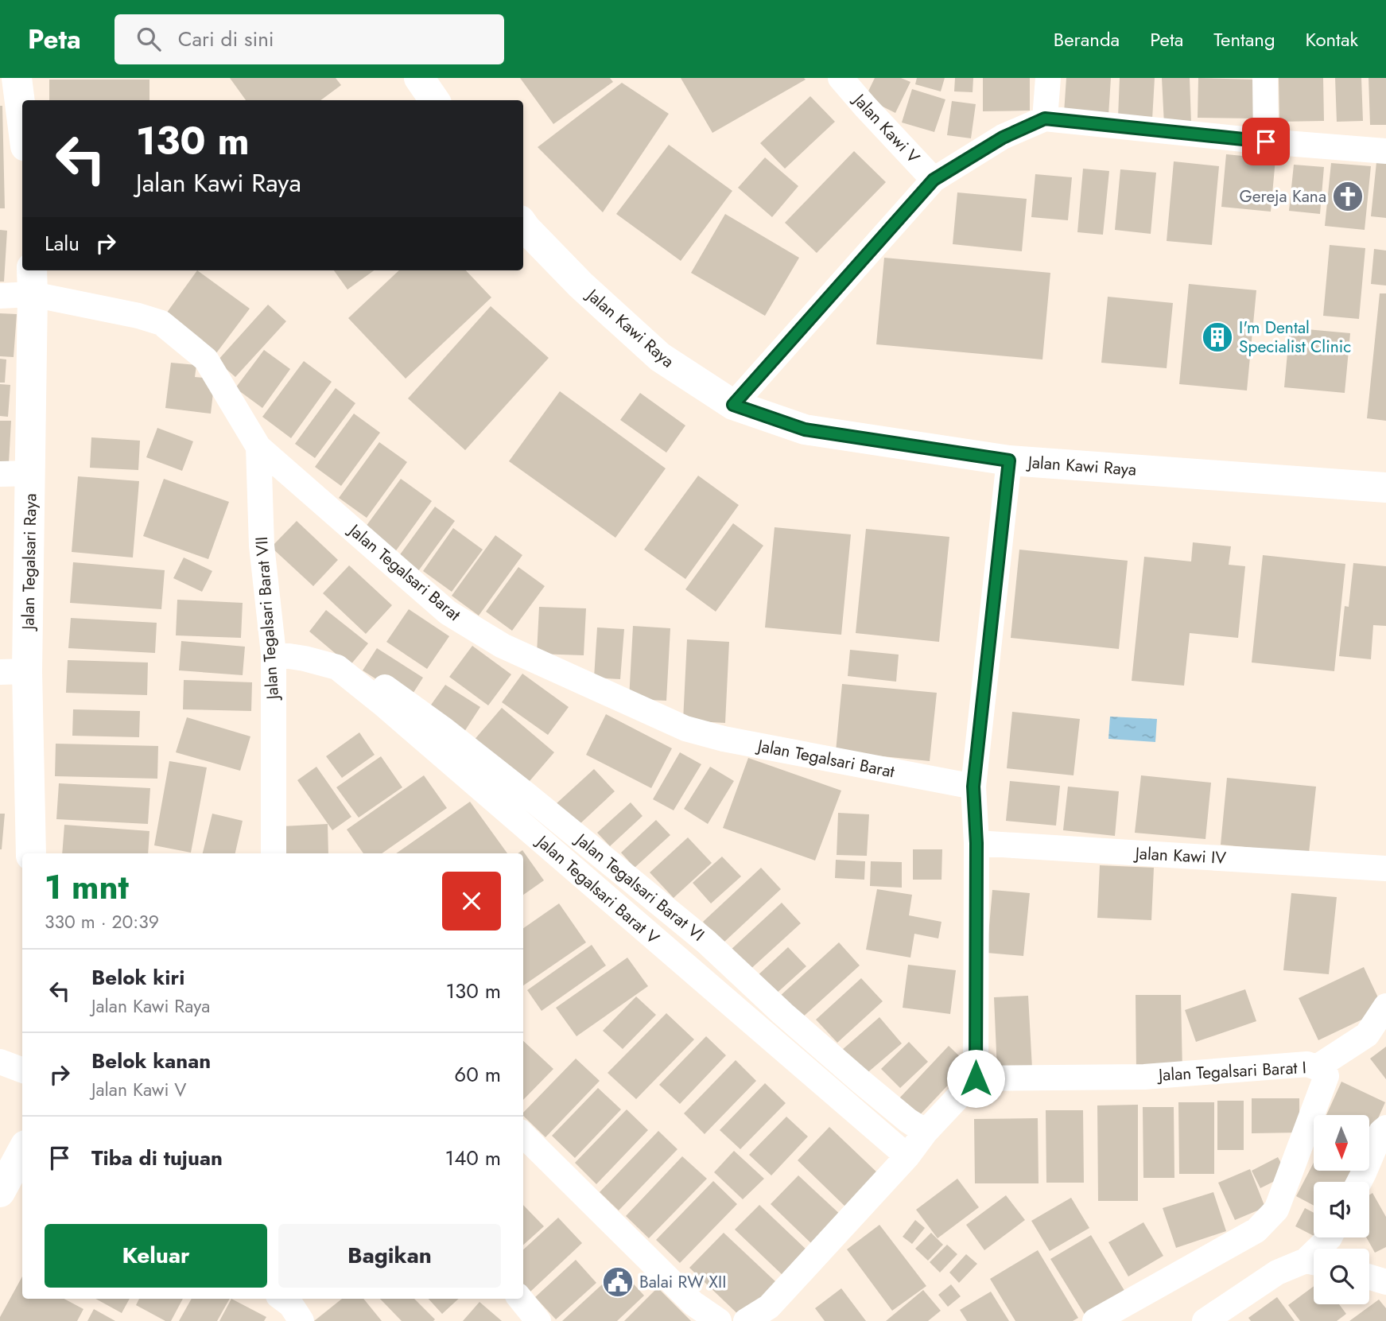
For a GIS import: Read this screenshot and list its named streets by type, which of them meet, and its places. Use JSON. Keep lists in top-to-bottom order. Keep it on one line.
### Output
{"streets":{"main road":["Jalan Kawi Raya","Jalan Tegalsari Raya"],"street":["Jalan Kawi V","Jalan Tegalsari Barat","Jalan Tegalsari Barat VII","Jalan Kawi IV","Jalan Tegalsari Barat VI","Jalan Tegalsari Barat V","Jalan Tegalsari Barat I"]},"crossings":[["Jalan Tegalsari Raya","Jalan Tegalsari Barat"],["Jalan Tegalsari Barat","Jalan Tegalsari Barat VII"],["Jalan Tegalsari Barat VII","Jalan Tegalsari Barat V"],["Jalan Tegalsari Barat VI","Jalan Tegalsari Barat V"]],"places":{"church":["Gereja Kana"],"building":["I'm Dental Specialist Clinic"],"public building":["Balai RW XII"]},"north":"bottom","page":{"header":"Peta","search":"Cari di sini","nav":["Beranda","Peta","Tentang","Kontak"],"turn":["130 m","Jalan Kawi Raya"],"then":"Lalu","heading":["1 mnt","330 m · 20:39"],"list":[{"name":"Belok kiri","note":"Jalan Kawi Raya","value":"130 m"},{"name":"Belok kanan","note":"Jalan Kawi V","value":"60 m"},{"name":"Tiba di tujuan","value":"140 m"}],"buttons":["Keluar","Bagikan"]}}
